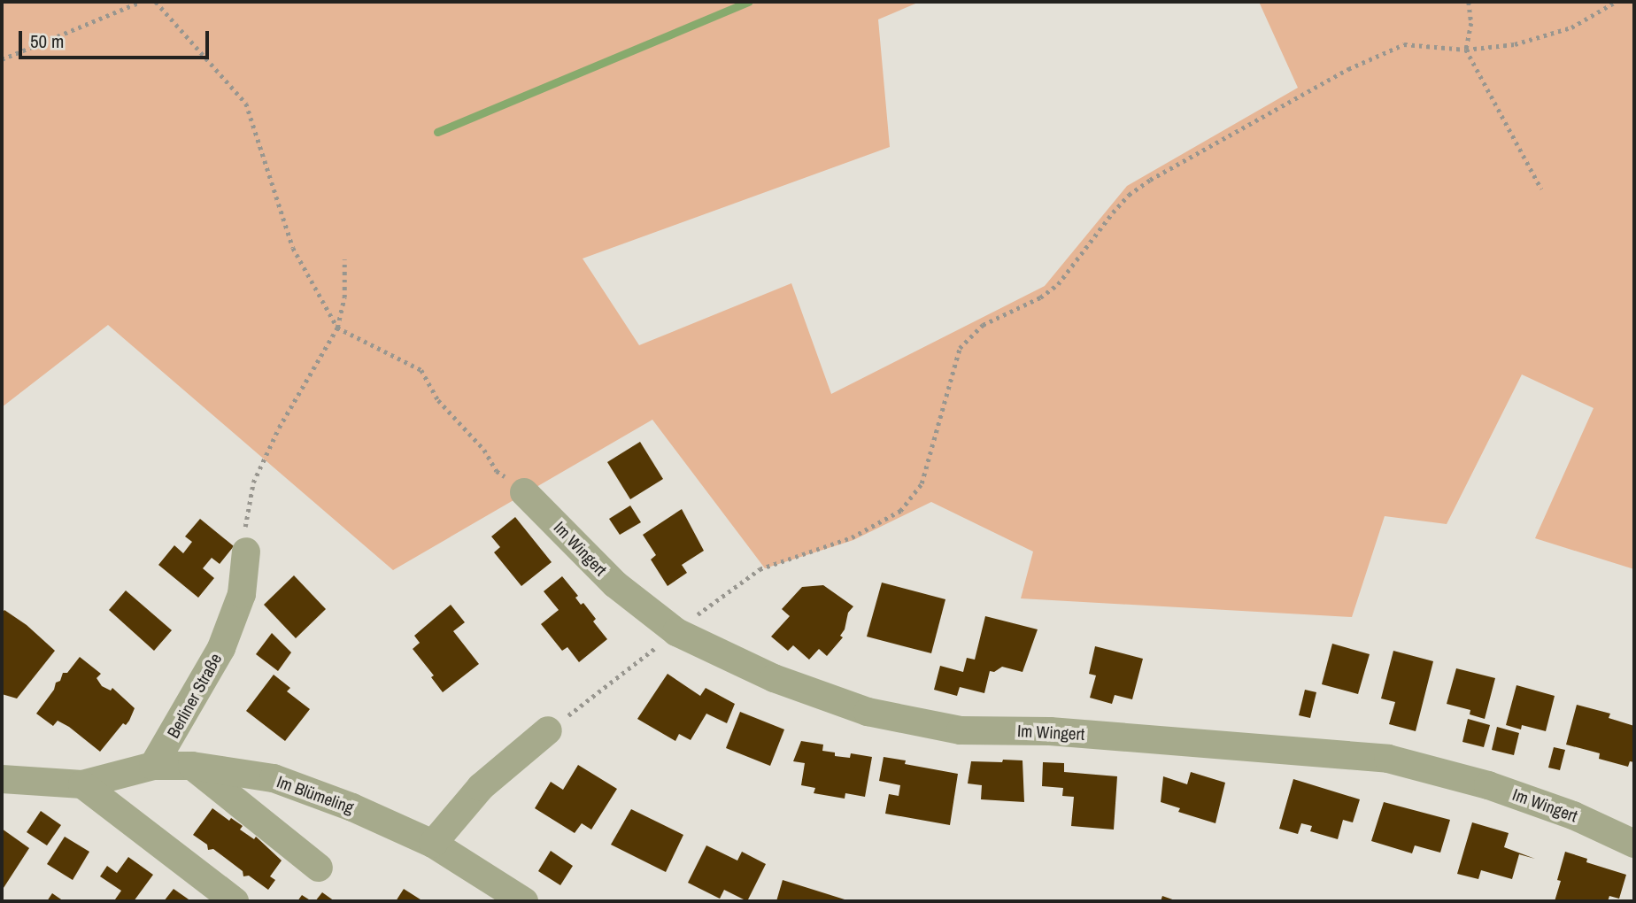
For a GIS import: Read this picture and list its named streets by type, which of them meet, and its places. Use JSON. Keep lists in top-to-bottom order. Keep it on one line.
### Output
{"streets":{"street":["Im Wingert","Berliner Straße","Im Blümeling"]},"crossings":[["Berliner Straße","Im Blümeling"]],"scale_bar":"50 m"}
